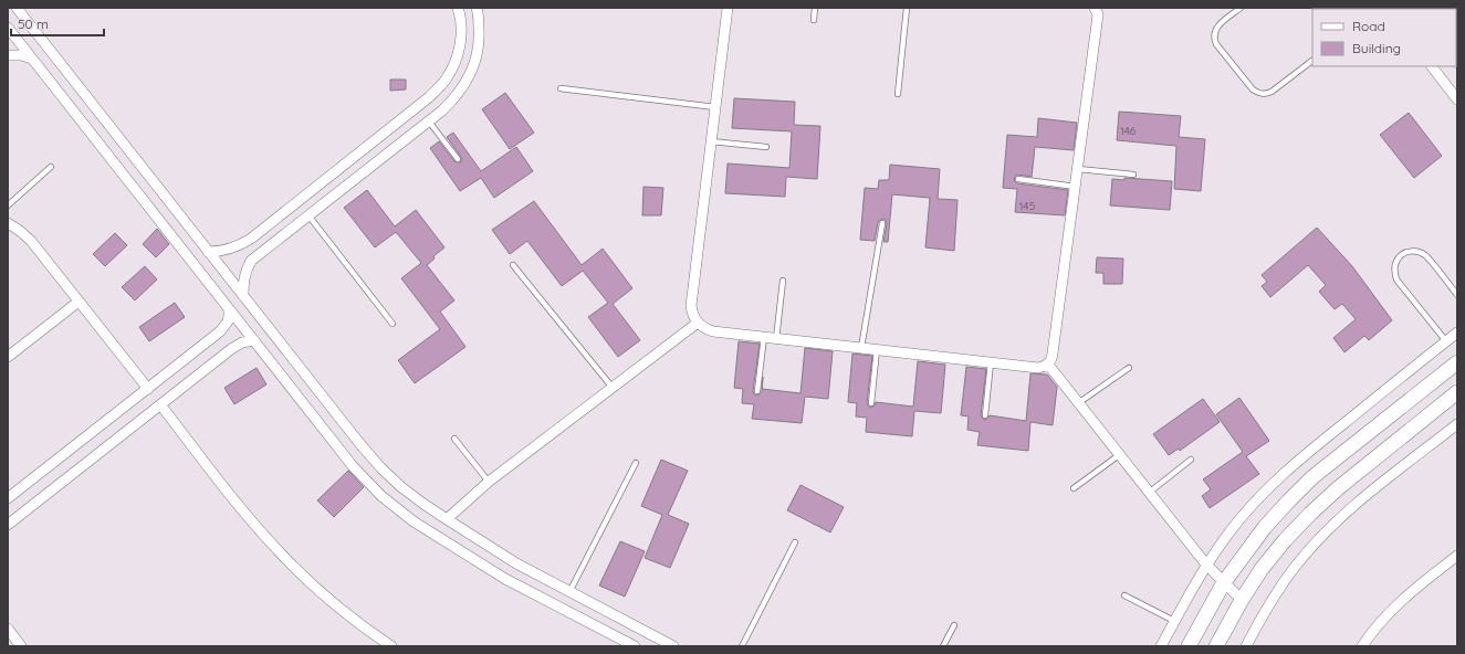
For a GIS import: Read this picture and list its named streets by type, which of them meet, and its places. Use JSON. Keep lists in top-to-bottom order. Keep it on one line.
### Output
{"house_numbers":["146","145"],"legend":["Road","Building"],"scale_bar":"50 m"}
